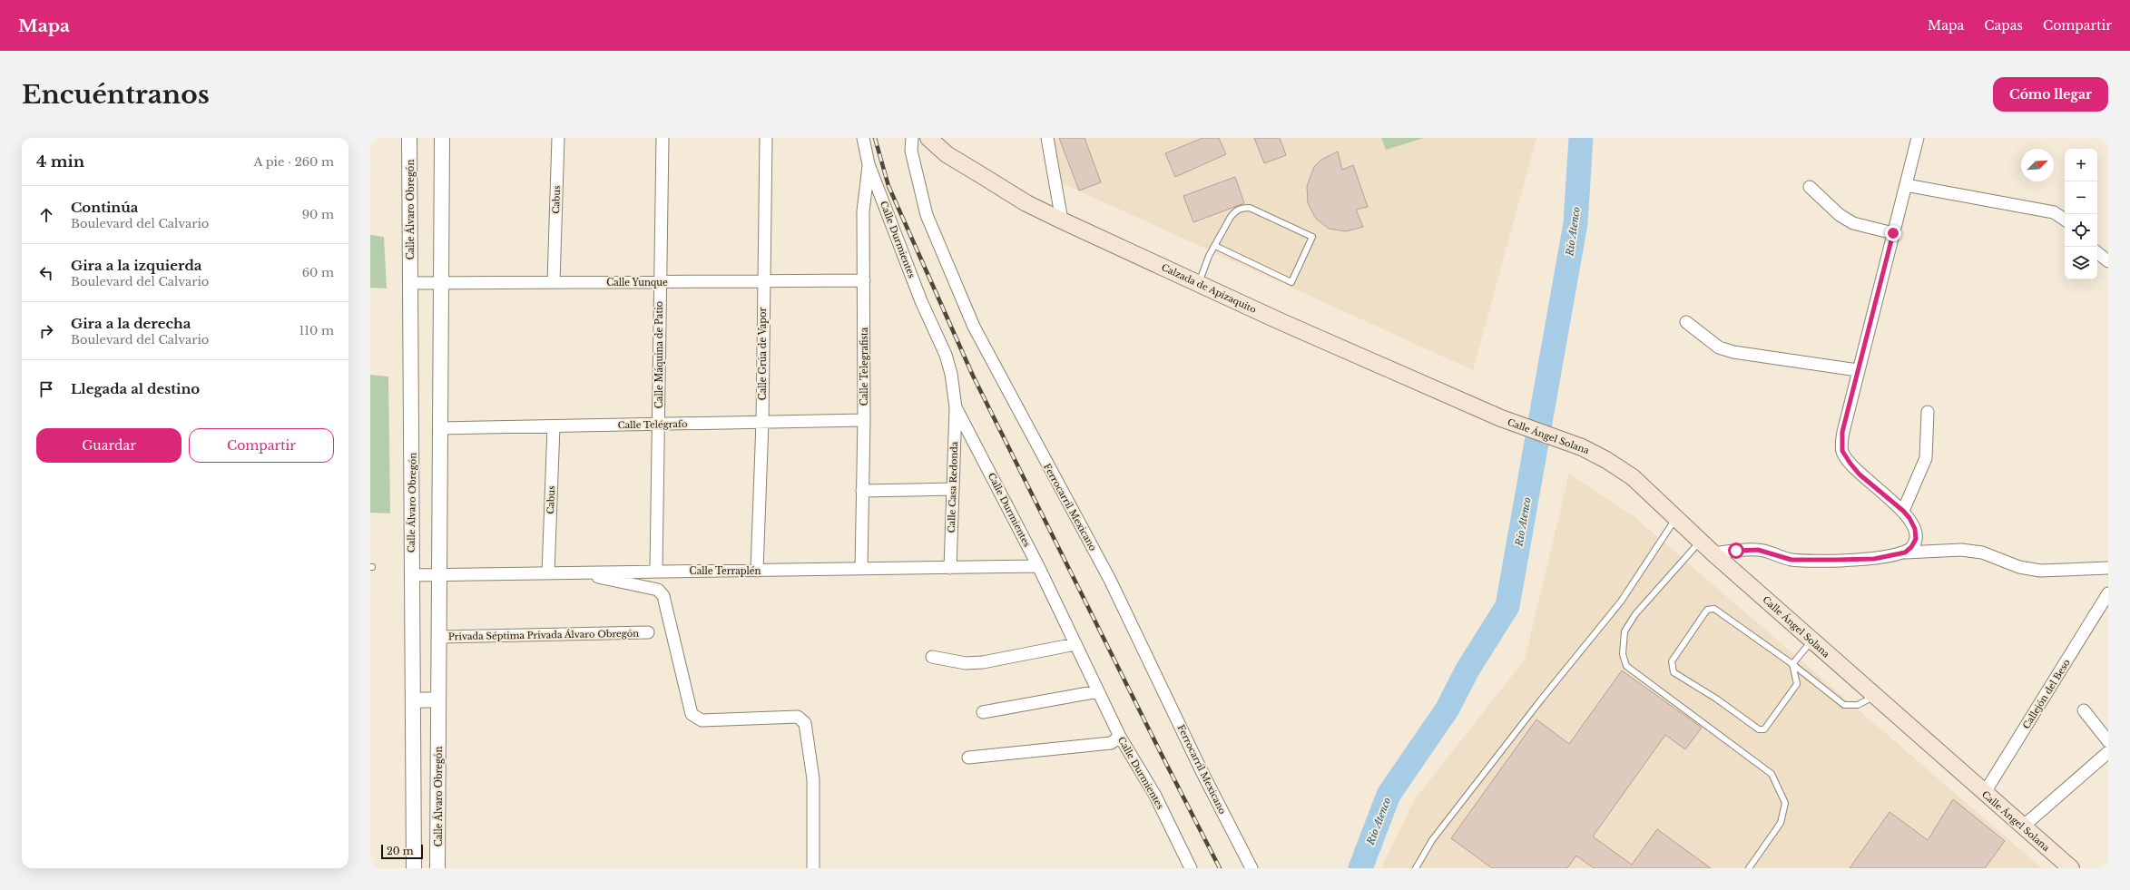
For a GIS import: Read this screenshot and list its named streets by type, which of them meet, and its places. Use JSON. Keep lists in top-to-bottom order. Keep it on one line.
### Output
{"streets":{"main road":["Calzada de Apizaquito","Calle Ángel Solana"],"street":["Cabus","Calle Álvaro Obregón","Calle Durmientes","Calle Yunque","Calle Grúa de Vapor","Calle Máquina de Patio","Calle Telegrafista","Calle Telégrafo","Calle Casa Redonda","Ferrocarril Mexicano","Calle Terraplén","Privada Séptima Privada Álvaro Obregón","Callejón del Beso"]},"crossings":[["Cabus","Calle Yunque"],["Cabus","Calle Telégrafo"],["Cabus","Calle Terraplén"],["Calle Álvaro Obregón","Calle Yunque"],["Calle Álvaro Obregón","Calle Telégrafo"],["Calle Álvaro Obregón","Calle Terraplén"],["Calle Álvaro Obregón","Privada Séptima Privada Álvaro Obregón"],["Calle Durmientes","Calle Telegrafista"],["Calle Durmientes","Calle Casa Redonda"],["Calle Durmientes","Calle Terraplén"],["Calle Yunque","Calle Grúa de Vapor"],["Calle Yunque","Calle Máquina de Patio"],["Calle Yunque","Calle Telegrafista"],["Calzada de Apizaquito","Calle Ángel Solana"],["Calle Grúa de Vapor","Calle Telégrafo"],["Calle Grúa de Vapor","Calle Terraplén"],["Calle Máquina de Patio","Calle Telégrafo"],["Calle Máquina de Patio","Calle Terraplén"],["Calle Telegrafista","Calle Telégrafo"],["Calle Telegrafista","Calle Terraplén"],["Calle Ángel Solana","Callejón del Beso"],["Calle Casa Redonda","Calle Terraplén"]],"water":["Río Atenco"],"scale_bar":"20 m","north":"top right","page":{"header":"Mapa","nav":["Mapa","Capas","Compartir"],"buttons":["Cómo llegar",["Guardar","Compartir"]],"title":"Encuéntranos","heading":["4 min","A pie · 260 m"],"map_buttons":["+","−"],"list":[["Continúa","Boulevard del Calvario","90 m"],["Gira a la izquierda","Boulevard del Calvario","60 m"],["Gira a la derecha","Boulevard del Calvario","110 m"],"Llegada al destino"],"scale":"20 m"}}
